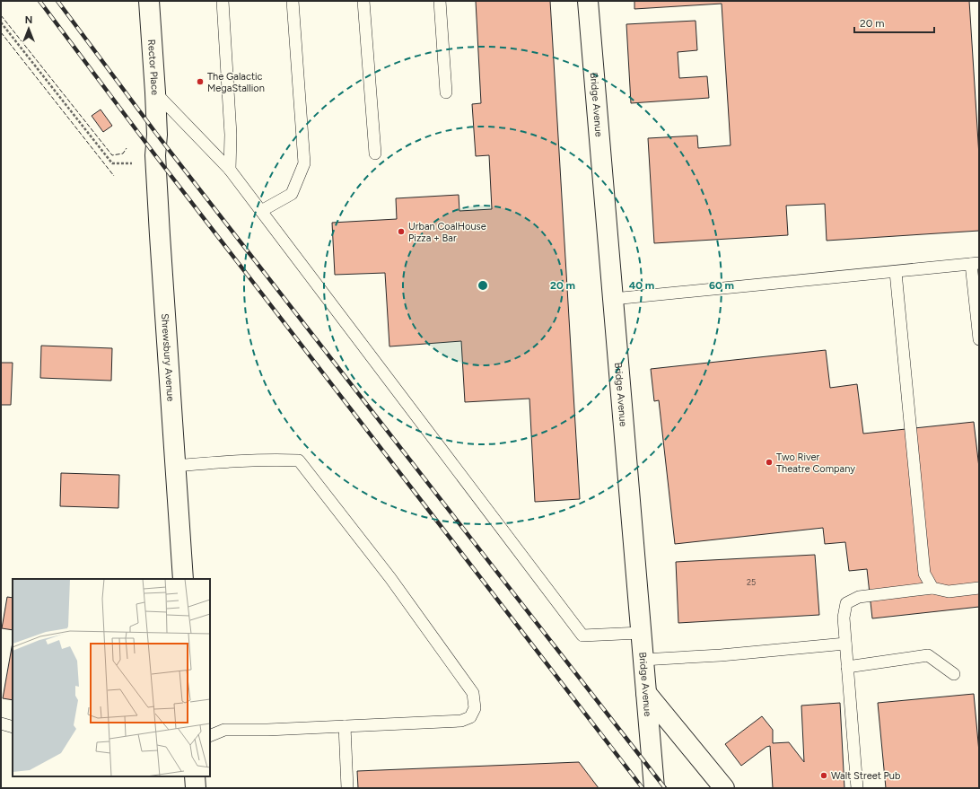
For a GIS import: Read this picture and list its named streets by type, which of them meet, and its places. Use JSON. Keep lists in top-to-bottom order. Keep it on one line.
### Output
{"streets":{"street":["Rector Place","Bridge Avenue","Shrewsbury Avenue"]},"crossings":[["Rector Place","Shrewsbury Avenue"]],"places":["The Galactic MegaStallion","Urban CoalHouse Pizza + Bar","Two River Theatre Company","Walt Street Pub"],"house_numbers":["25"],"scale_bar":"20 m","north":"top","rings":["20 m","40 m","60 m"]}
